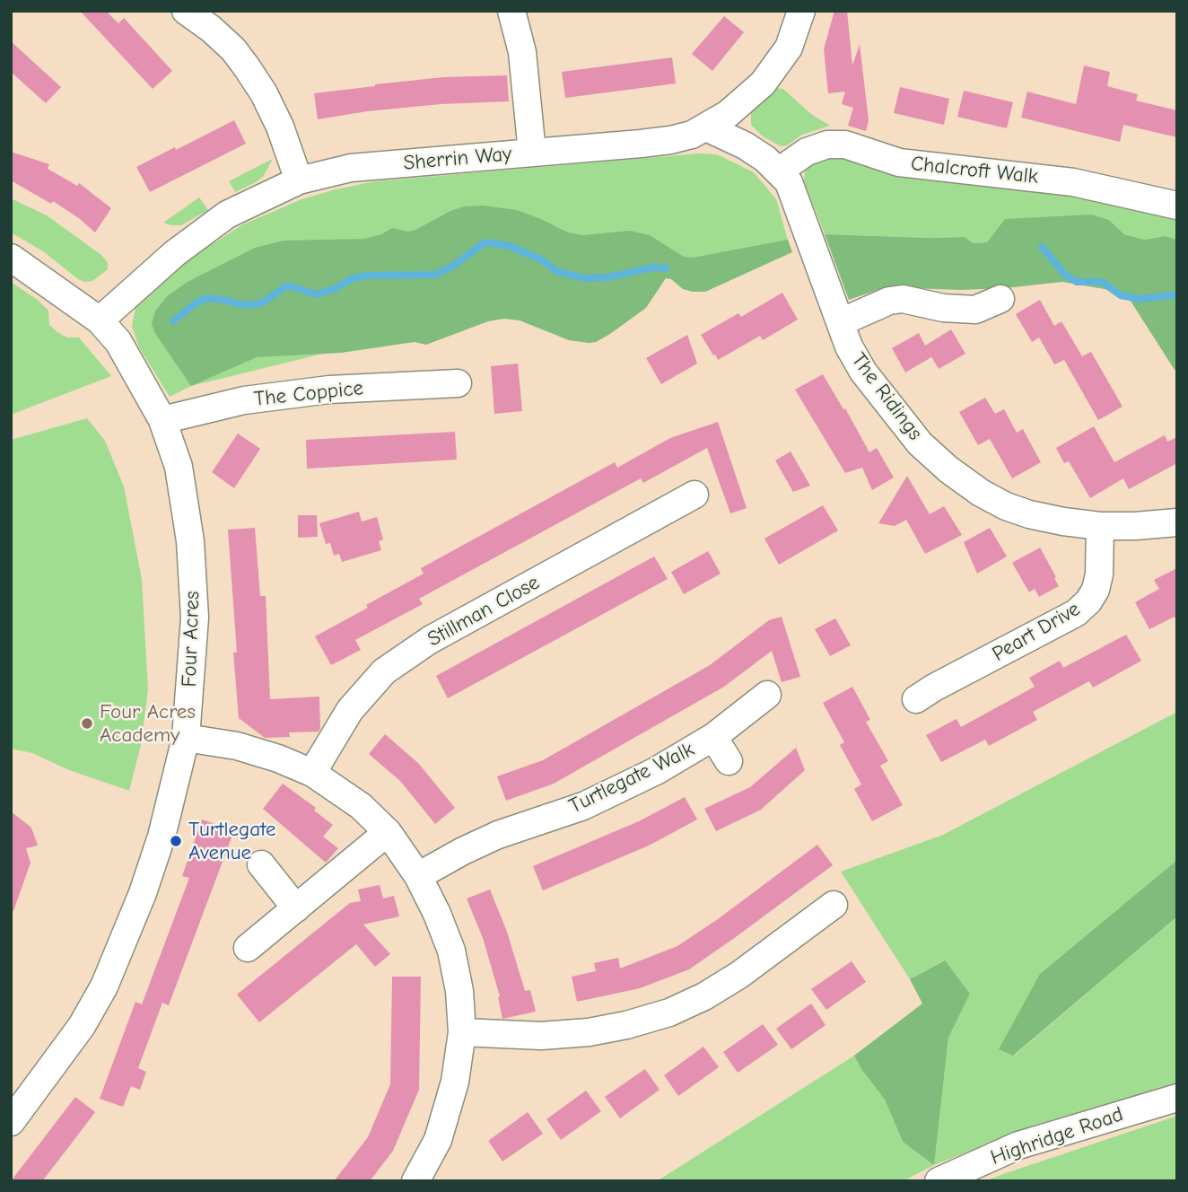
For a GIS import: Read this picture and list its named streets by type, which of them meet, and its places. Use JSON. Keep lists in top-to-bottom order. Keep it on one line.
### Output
{"streets":{"street":["Sherrin Way","Chalcroft Walk","The Coppice","The Ridings","Stillman Close","Peart Drive","Four Acres","Turtlegate Walk","Highridge Road"]},"crossings":[["Sherrin Way","The Ridings"],["Sherrin Way","Four Acres"],["Chalcroft Walk","The Ridings"],["The Coppice","Four Acres"],["The Ridings","Peart Drive"]],"places":["Four Acres Academy","Turtlegate Avenue"]}
